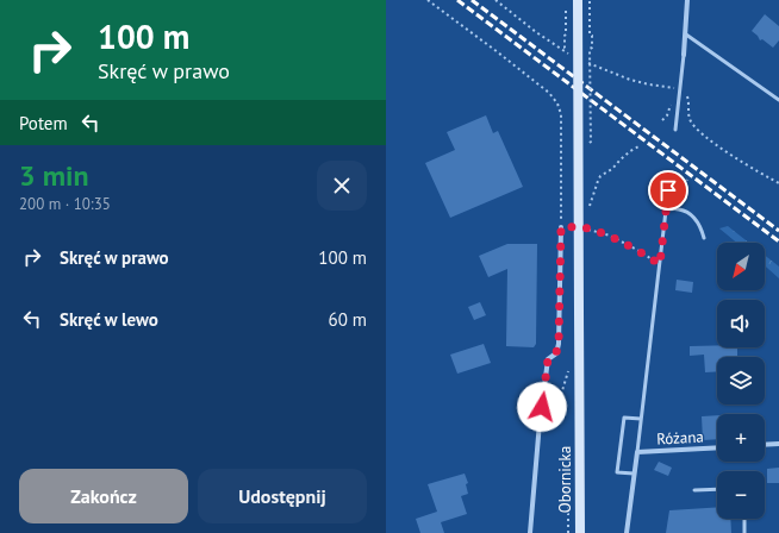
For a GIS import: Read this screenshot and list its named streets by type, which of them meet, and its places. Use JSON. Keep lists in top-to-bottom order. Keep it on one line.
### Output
{"streets":{"main road":["Obornicka"],"street":["Różana"]},"north":"bottom left","page":{"turn":["100 m","Skręć w prawo"],"then":"Potem","heading":["3 min","200 m · 10:35"],"list":[{"name":"Skręć w prawo","value":"100 m"},{"name":"Skręć w lewo","value":"60 m"}],"map_buttons":["+","−"],"buttons":["Zakończ","Udostępnij"]}}
